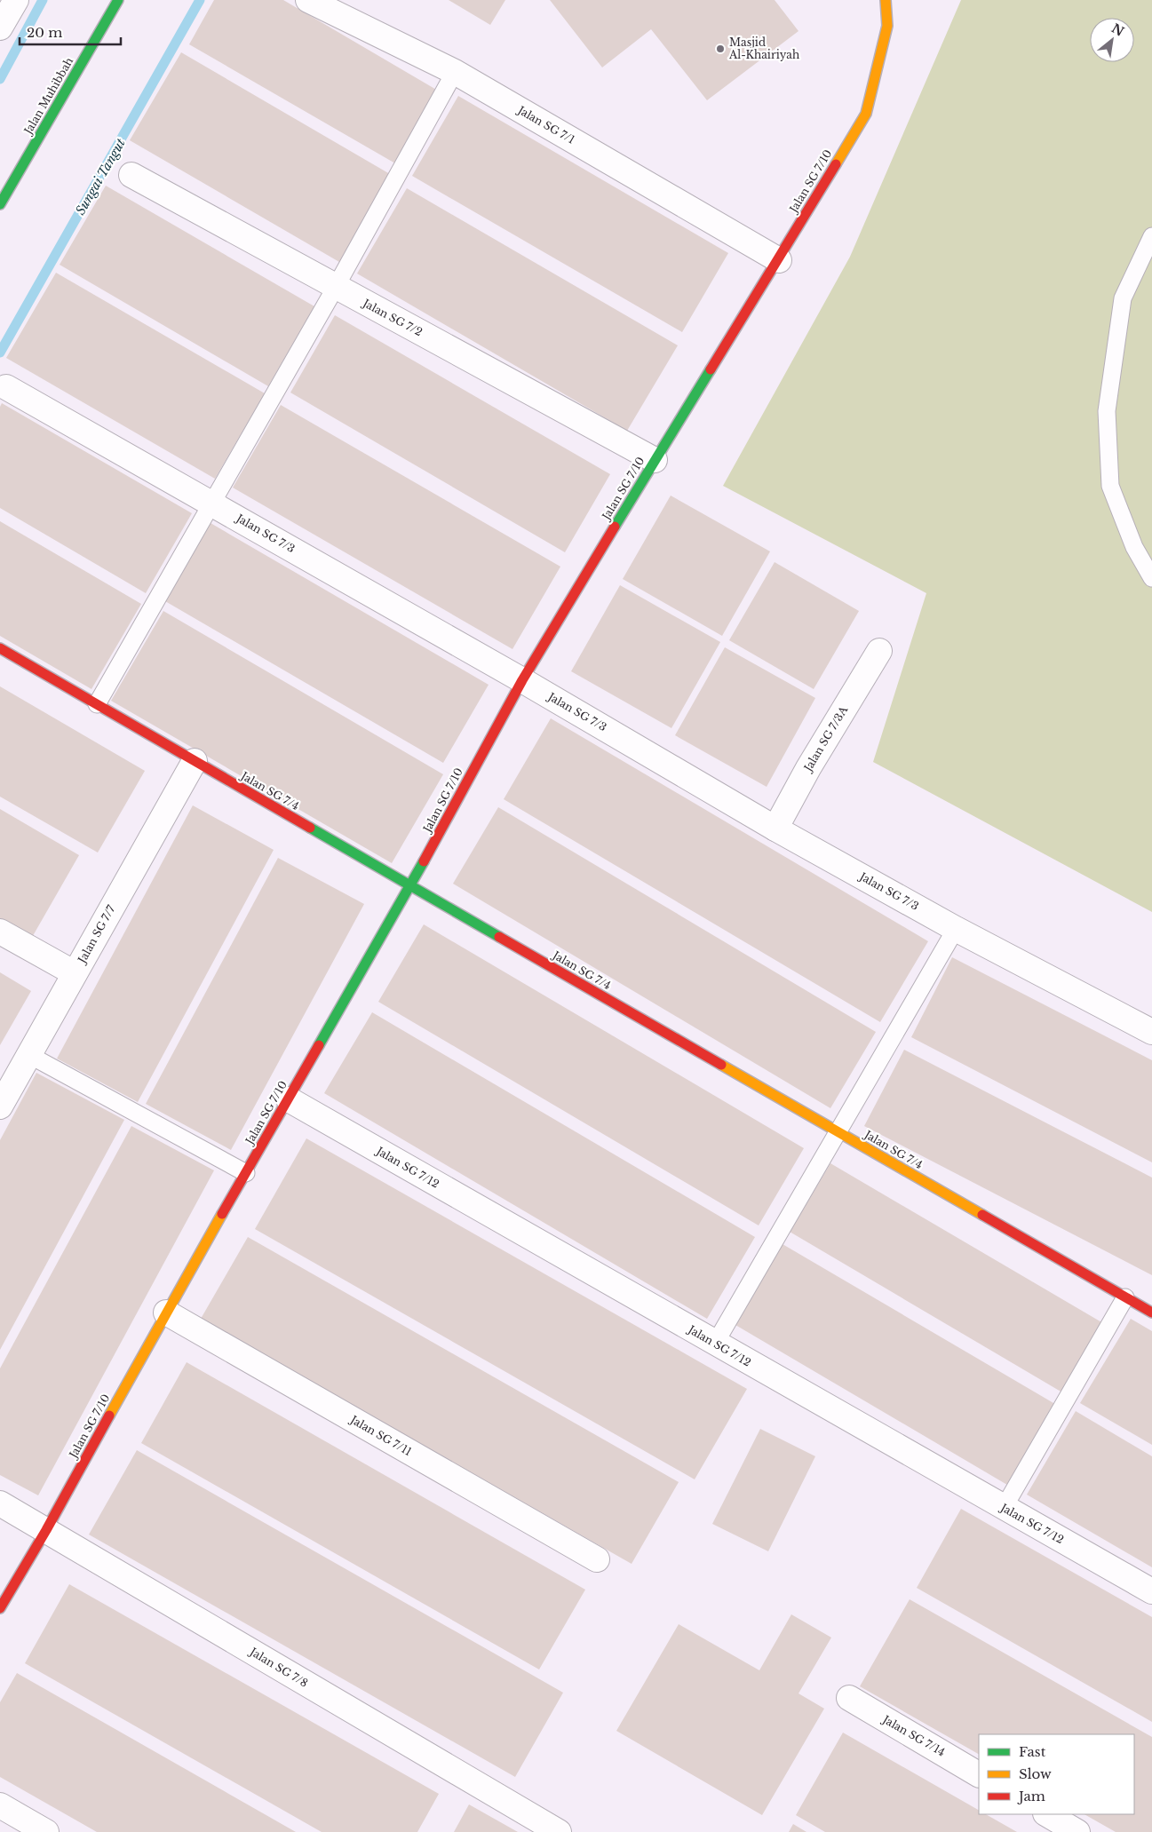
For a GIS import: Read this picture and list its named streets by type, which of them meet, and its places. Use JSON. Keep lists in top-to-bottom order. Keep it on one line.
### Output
{"streets":{"street":["Jalan Muhibbah","Jalan SG 7/1","Jalan SG 7/10","Jalan SG 7/2","Jalan SG 7/3","Jalan SG 7/3A","Jalan SG 7/4","Jalan SG 7/7","Jalan SG 7/12","Jalan SG 7/11","Jalan SG 7/8","Jalan SG 7/14"]},"crossings":[["Jalan SG 7/1","Jalan SG 7/10"],["Jalan SG 7/10","Jalan SG 7/2"],["Jalan SG 7/10","Jalan SG 7/3"],["Jalan SG 7/10","Jalan SG 7/4"],["Jalan SG 7/10","Jalan SG 7/12"],["Jalan SG 7/10","Jalan SG 7/11"],["Jalan SG 7/10","Jalan SG 7/8"],["Jalan SG 7/3","Jalan SG 7/3A"],["Jalan SG 7/4","Jalan SG 7/7"]],"water":["Sungai Tangut"],"places":["Masjid Al-Khairiyah"],"legend":["Fast","Slow","Jam"],"scale_bar":"20 m","north":"top right"}
